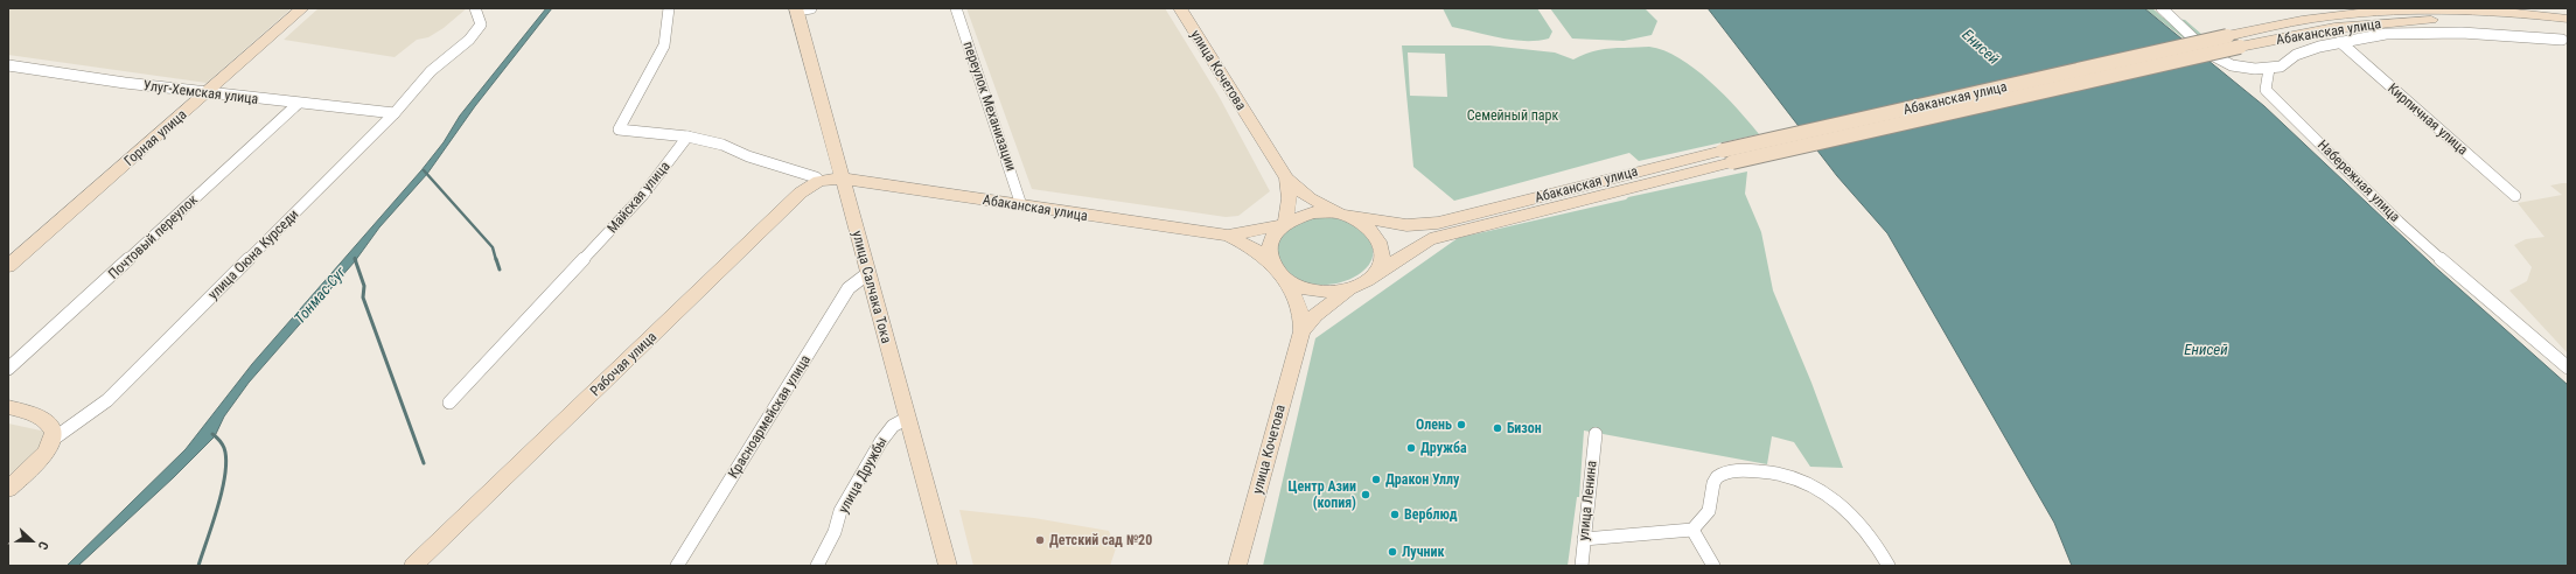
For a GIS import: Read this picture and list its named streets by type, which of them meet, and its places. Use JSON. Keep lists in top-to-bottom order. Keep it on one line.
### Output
{"streets":{"main road":["Абаканская улица","улица Кочетова","Горная улица","улица Оюна Курседи","улица Салчака Тока","Рабочая улица"],"street":["Улуг-Хемская улица","переулок Механизации","Кирпичная улица","Набережная улица","Майская улица","Почтовый переулок","Красноармейская улица","улица Дружбы","улица Ленина"]},"crossings":[["Абаканская улица","улица Кочетова"],["Абаканская улица","переулок Механизации"],["Абаканская улица","улица Салчака Тока"],["Абаканская улица","Рабочая улица"],["Улуг-Хемская улица","Горная улица"],["Улуг-Хемская улица","Почтовый переулок"],["Улуг-Хемская улица","улица Оюна Курседи"],["улица Салчака Тока","Рабочая улица"],["улица Салчака Тока","Красноармейская улица"],["улица Салчака Тока","улица Дружбы"]],"water":["Енисей","Тонмас-Суг"],"parks":["Семейный парк"],"places":["Олень","Бизон","Дружба","Дракон Уллу","Центр Азии (копия)","Верблюд","Детский сад №20","Лучник"],"north":"right"}
